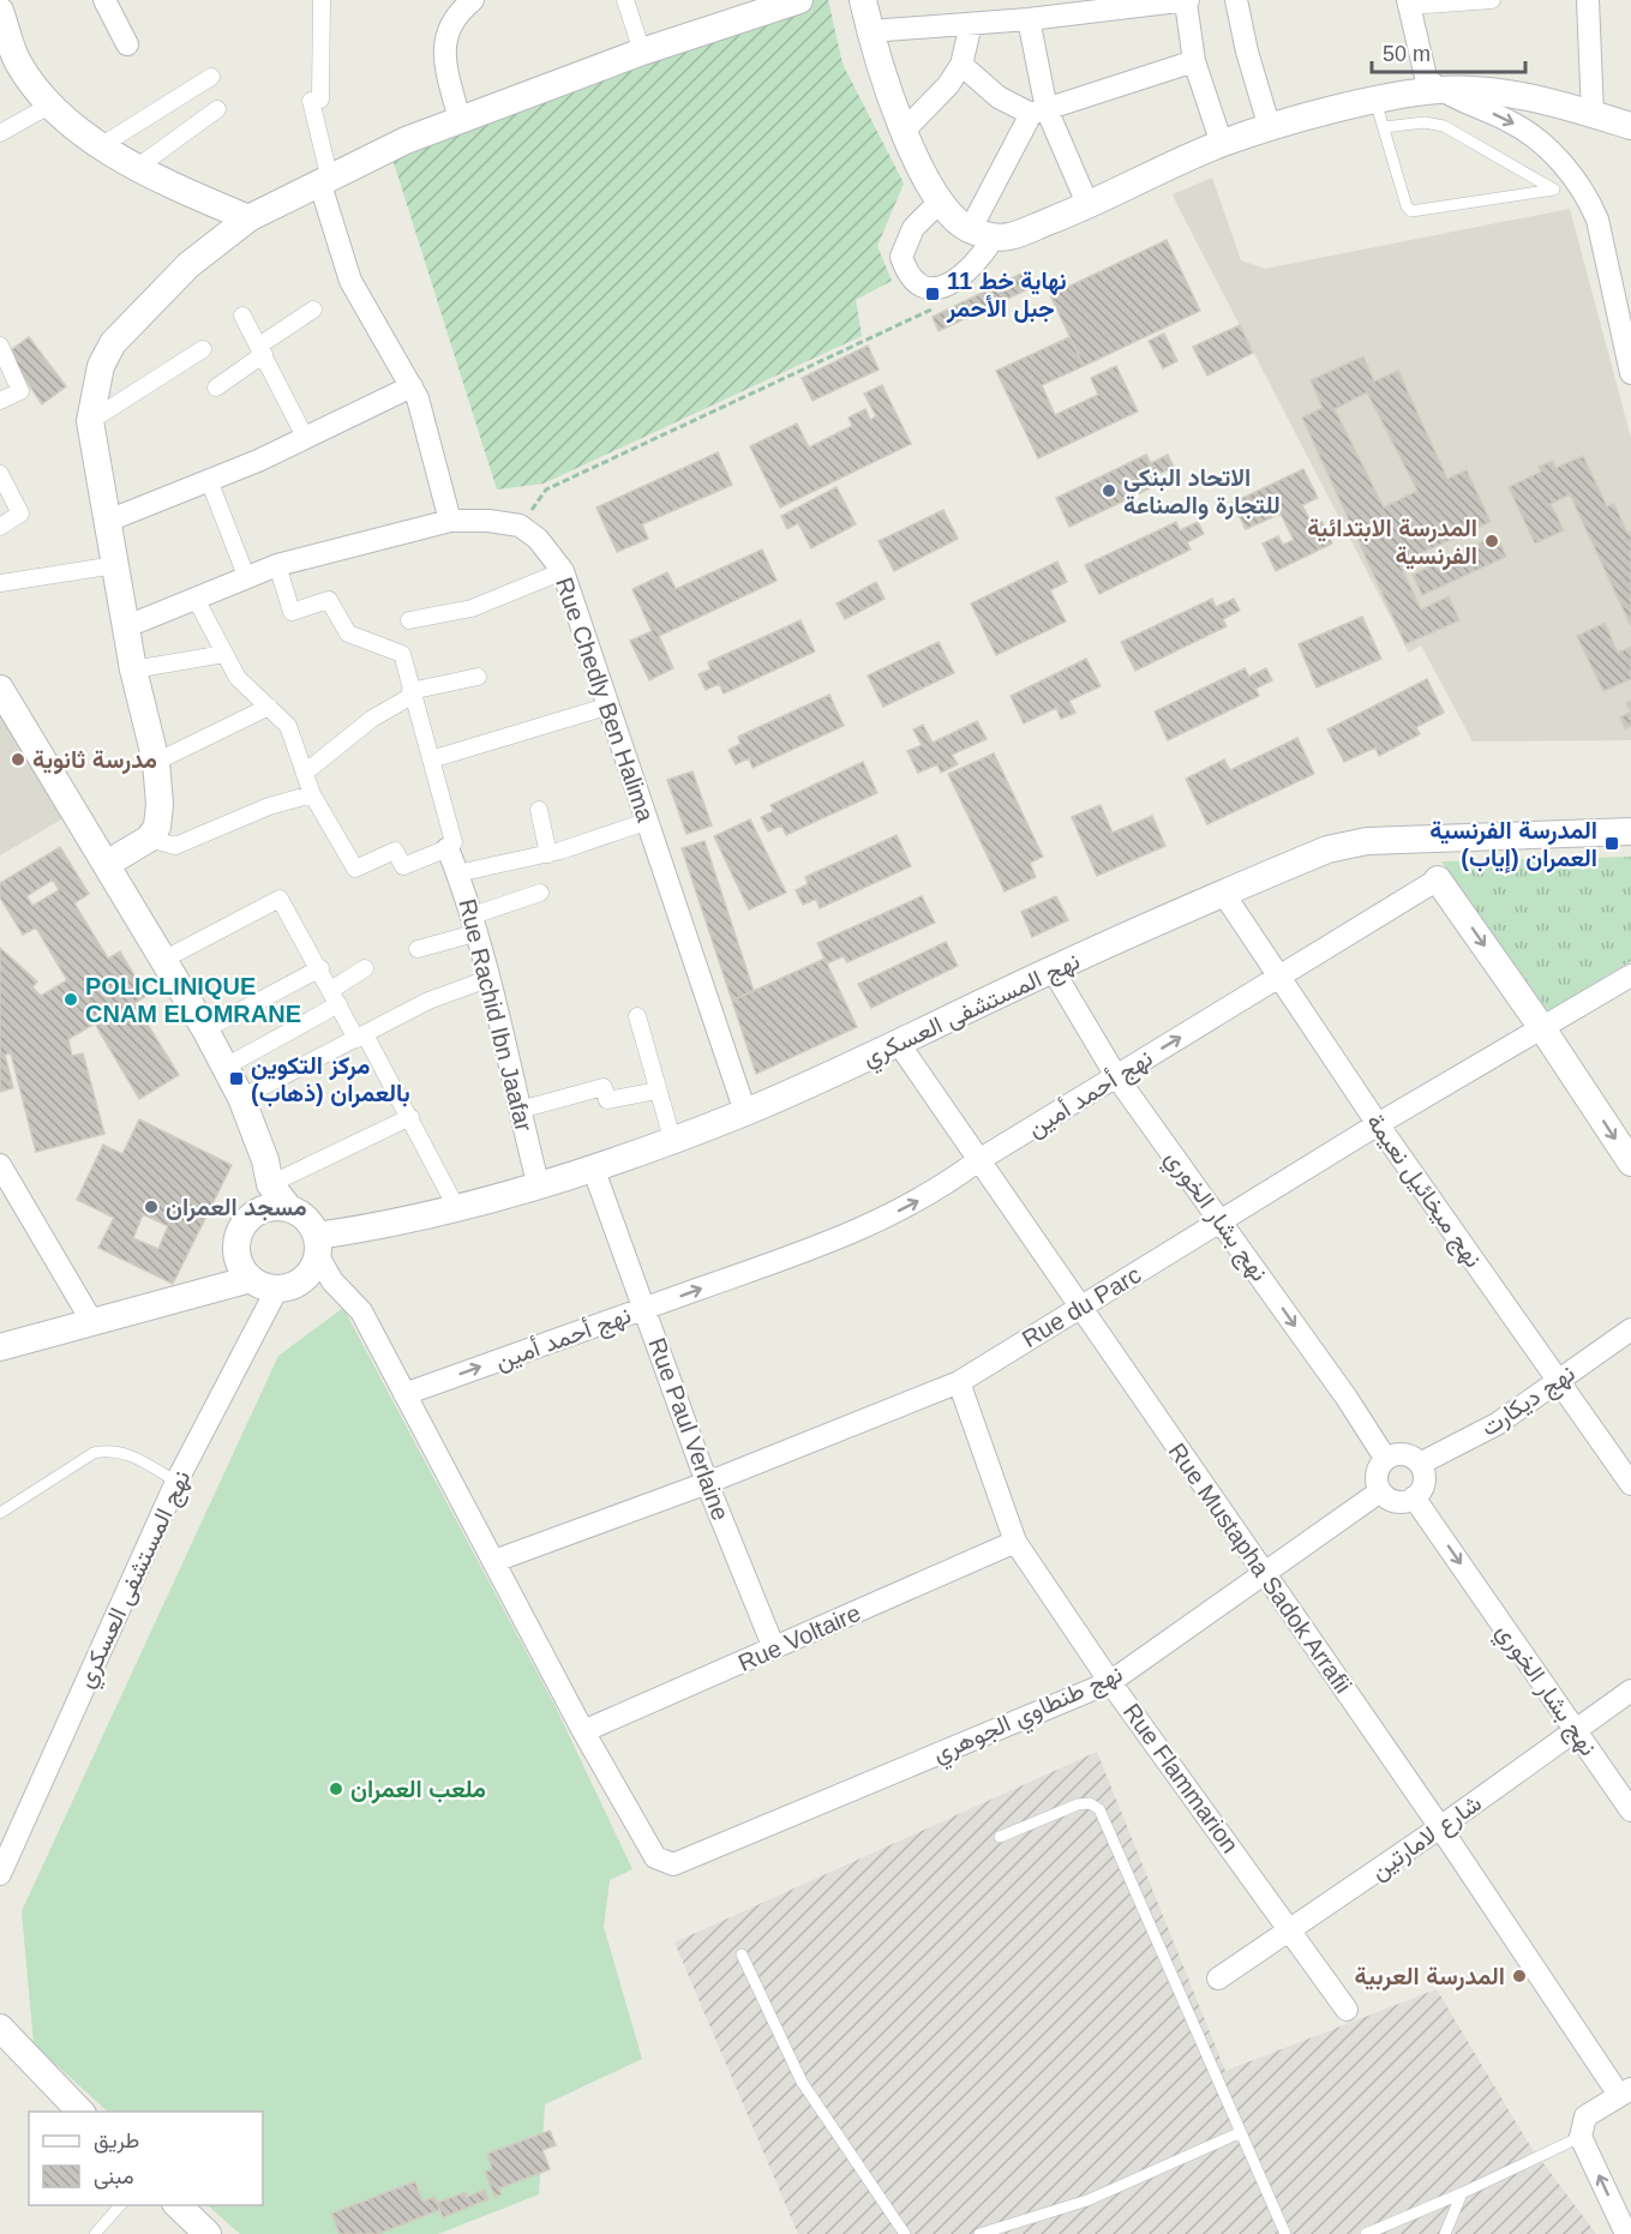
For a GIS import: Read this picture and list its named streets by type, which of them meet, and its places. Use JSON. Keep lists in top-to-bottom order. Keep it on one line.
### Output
{"streets":{"street":["Rue Chedly Ben Halima","نهج المستشفى العسكري","Rue Rachid Ibn Jaafar","نهج أحمد أمين","نهج ميخائيل نعيمة","نهج بشار الخوري","Rue du Parc","نهج ديكارت","Rue Paul Verlaine","Rue Mustapha Sadok Arrafii","Rue Voltaire","نهج طنطاوي الجوهري","Rue Flammarion","شارع لامارتين"]},"crossings":[["Rue Chedly Ben Halima","نهج المستشفى العسكري"],["نهج المستشفى العسكري","Rue Rachid Ibn Jaafar"],["نهج المستشفى العسكري","نهج ميخائيل نعيمة"],["نهج المستشفى العسكري","نهج بشار الخوري"],["نهج المستشفى العسكري","Rue Paul Verlaine"],["نهج المستشفى العسكري","Rue Mustapha Sadok Arrafii"],["نهج أحمد أمين","نهج ميخائيل نعيمة"],["نهج أحمد أمين","نهج بشار الخوري"],["نهج أحمد أمين","Rue du Parc"],["نهج أحمد أمين","Rue Paul Verlaine"],["نهج أحمد أمين","Rue Mustapha Sadok Arrafii"],["نهج ميخائيل نعيمة","Rue du Parc"],["نهج ميخائيل نعيمة","نهج ديكارت"],["نهج بشار الخوري","Rue du Parc"],["نهج بشار الخوري","نهج ديكارت"],["نهج بشار الخوري","نهج طنطاوي الجوهري"],["نهج بشار الخوري","شارع لامارتين"],["Rue du Parc","Rue Paul Verlaine"],["Rue du Parc","Rue Mustapha Sadok Arrafii"],["Rue du Parc","Rue Flammarion"],["نهج ديكارت","نهج طنطاوي الجوهري"],["Rue Paul Verlaine","Rue Voltaire"],["Rue Mustapha Sadok Arrafii","نهج طنطاوي الجوهري"],["Rue Mustapha Sadok Arrafii","شارع لامارتين"],["Rue Voltaire","نهج طنطاوي الجوهري"],["Rue Voltaire","Rue Flammarion"],["نهج طنطاوي الجوهري","Rue Flammarion"],["Rue Flammarion","شارع لامارتين"]],"one_way":["نهج أحمد أمين","نهج بشار الخوري"],"places":{"transit":["نهاية خط 11 جبل الأحمر","المدرسة الفرنسية العمران (إياب)","مركز التكوين بالعمران (ذهاب)"],"other":["الاتحاد البنكي للتجارة والصناعة","المدرسة الابتدائية الفرنسية","مدرسة ثانوية","POLICLINIQUE CNAM ELOMRANE","مسجد العمران","ملعب العمران","المدرسة العربية"]},"legend":["طريق","مبنى"],"scale_bar":"50 m"}
